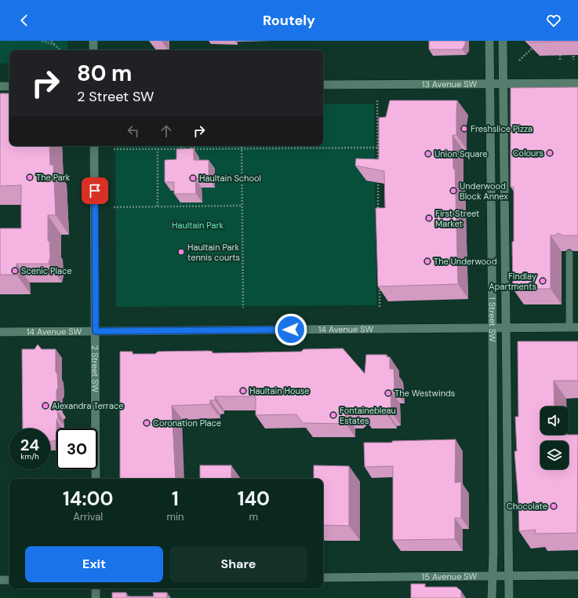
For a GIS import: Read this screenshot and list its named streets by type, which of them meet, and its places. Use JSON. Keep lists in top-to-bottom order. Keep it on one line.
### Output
{"streets":{"street":["13 Avenue SW","1 Street SW","14 Avenue SW","2 Street SW","15 Avenue SW"]},"crossings":[["13 Avenue SW","1 Street SW"],["1 Street SW","14 Avenue SW"],["1 Street SW","15 Avenue SW"],["14 Avenue SW","2 Street SW"]],"parks":["Haultain Park"],"places":["Freshslice Pizza","Colours","Union Square","The Park","Haultain School","Underwood Block Annex","First Street Market","Haultain Park tennis courts","The Underwood","Scenic Place","Findlay Apartments","Haultain House","The Westwinds","Alexandra Terrace","Fontainebleau Estates","Coronation Place","Chocolate"],"page":{"header":"Routely","turn":["80 m","2 Street SW"],"speed":"24 km/h","limit":"30","eta":["14:00","Arrival","1","min","140","m"],"buttons":["Exit","Share"]}}
